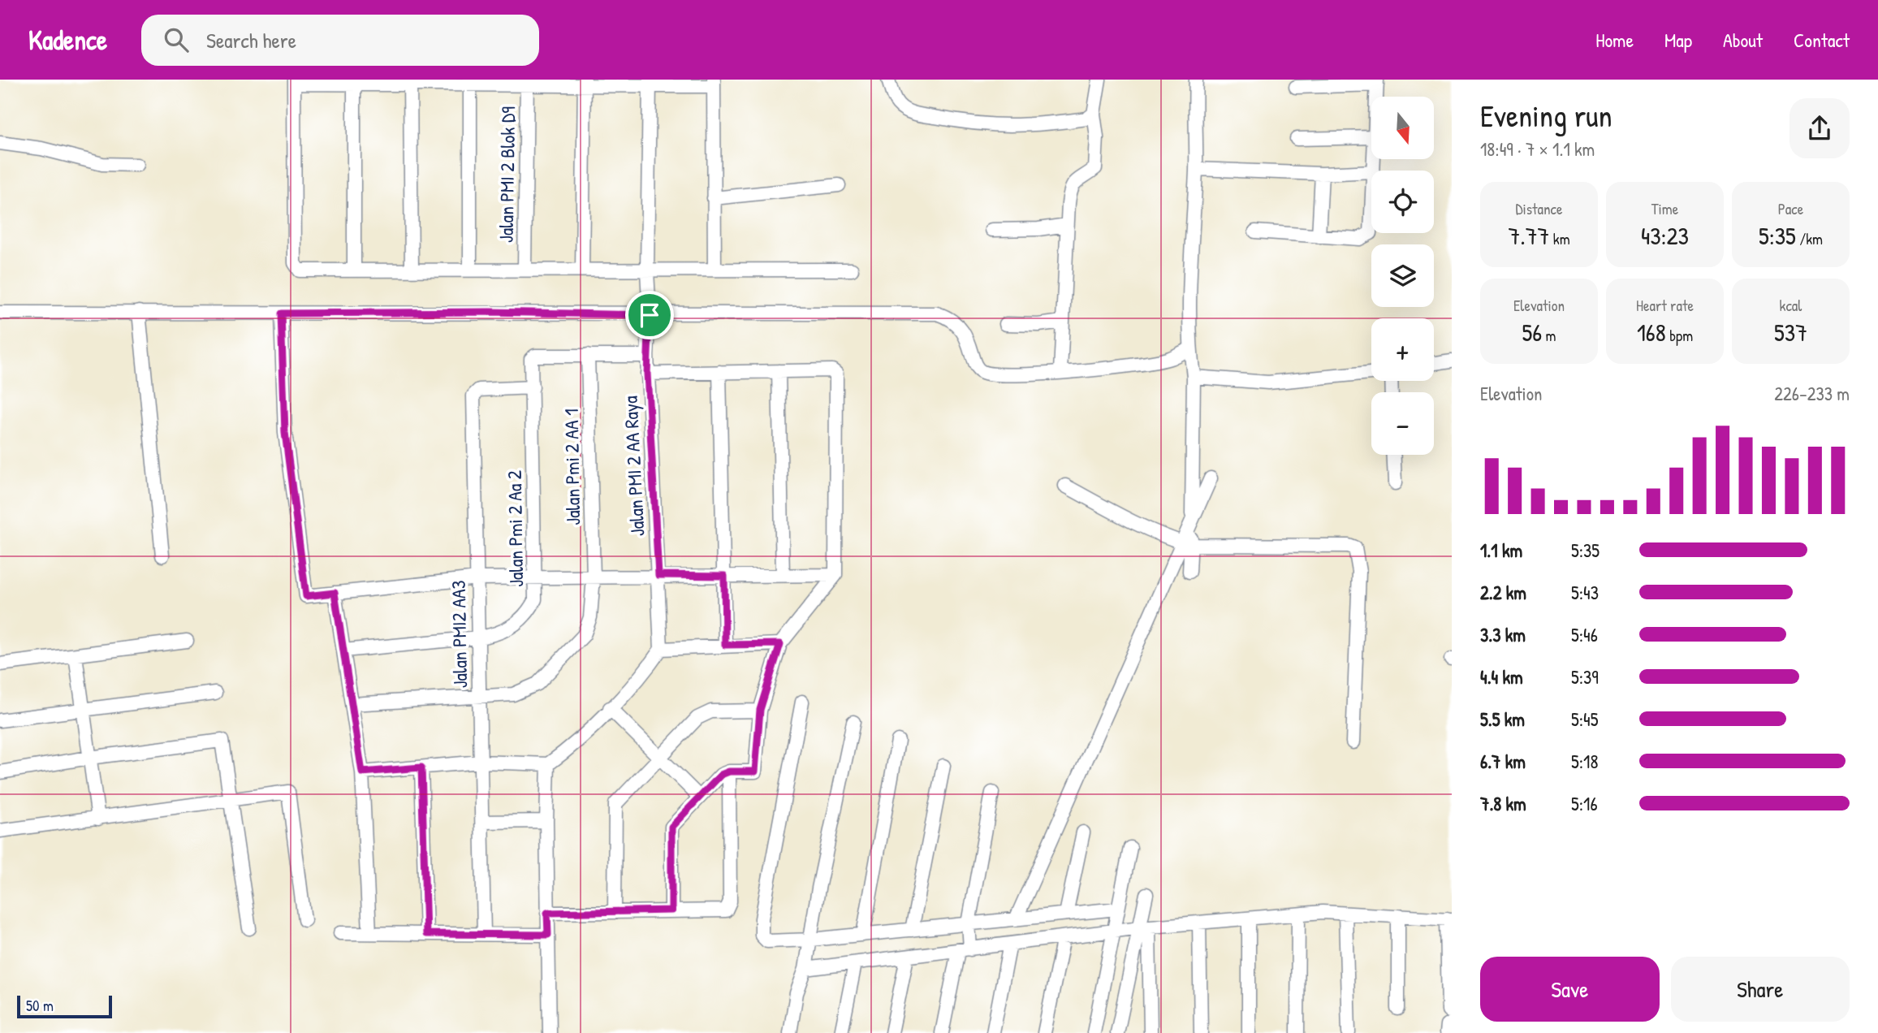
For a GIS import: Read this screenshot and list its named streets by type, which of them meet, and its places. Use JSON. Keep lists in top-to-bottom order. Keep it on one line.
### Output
{"streets":{"street":["Jalan PMI 2 Blok D9","Jalan PMI 2 AA Raya","Jalan Pmi 2 AA 1","Jalan Pmi 2 Aa 2","Jalan PMI2 AA3"]},"crossings":[["Jalan Pmi 2 AA 1","Jalan Pmi 2 Aa 2"],["Jalan Pmi 2 AA 1","Jalan PMI2 AA3"],["Jalan Pmi 2 Aa 2","Jalan PMI2 AA3"]],"scale_bar":"50 m","north":"bottom","page":{"header":"Kadence","search":"Search here","nav":["Home","Map","About","Contact"],"heading":["Evening run","18:49 · 7 × 1.1 km"],"map_buttons":["+","−"],"stats":[["Distance","7.77 km"],["Time","43:23"],["Pace","5:35 /km"],["Elevation","56 m"],["Heart rate","168 bpm"],["kcal","537"]],"chart":["Elevation","226–233 m"],"list":[{"name":"1.1 km","note":"5:35"},{"name":"2.2 km","note":"5:43"},{"name":"3.3 km","note":"5:46"},{"name":"4.4 km","note":"5:39"},{"name":"5.5 km","note":"5:45"},{"name":"6.7 km","note":"5:18"},{"name":"7.8 km","note":"5:16"}],"buttons":["Save","Share"],"scale":"50 m"}}
